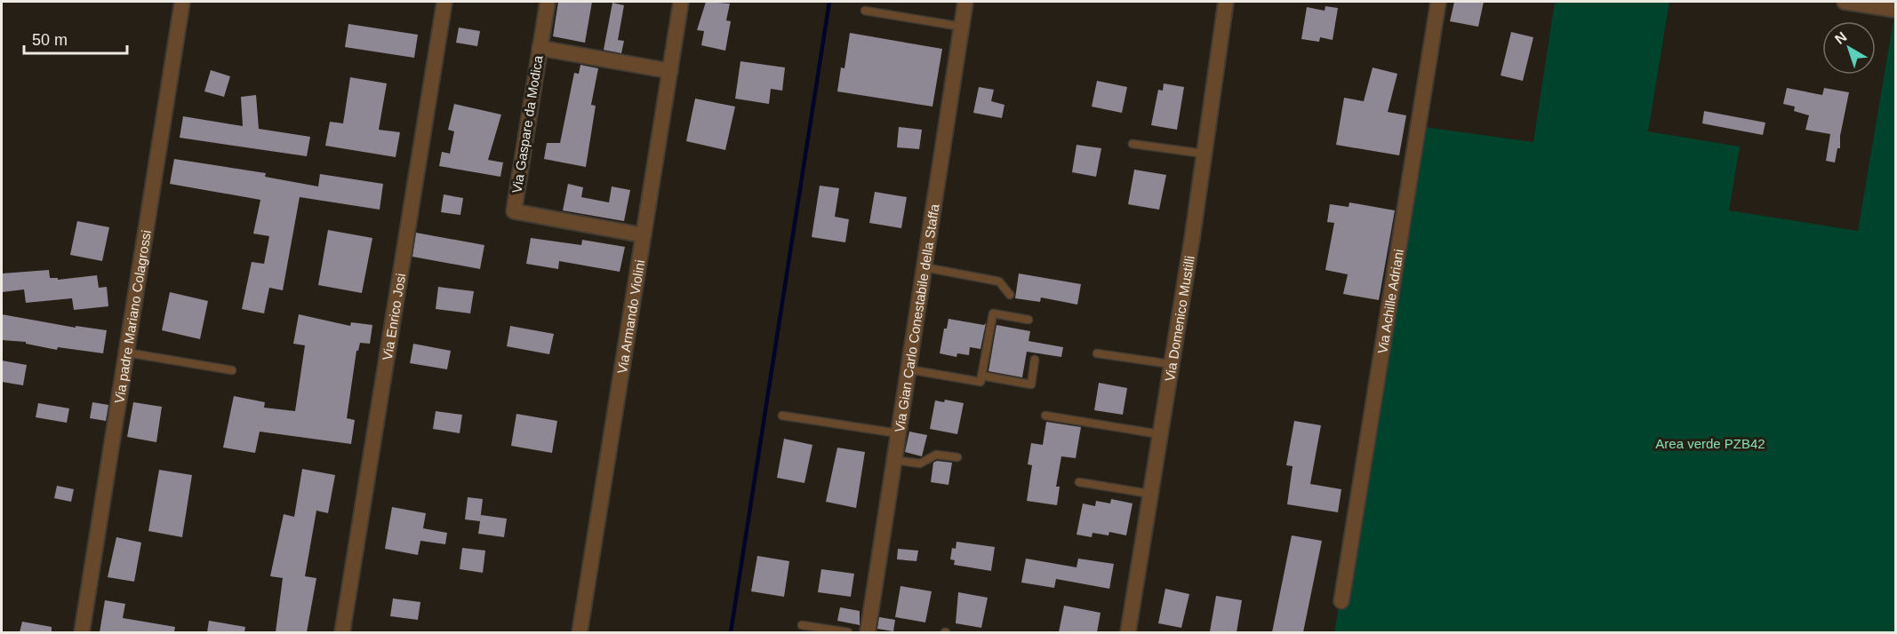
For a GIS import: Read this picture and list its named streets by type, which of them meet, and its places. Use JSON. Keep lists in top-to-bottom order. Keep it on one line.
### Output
{"streets":{"street":["Via Gaspare da Modica","Via Achille Adriani","Via padre Mariano Colagrossi","Via Enrico Josi","Via Armando Violini","Via Gian Carlo Conestabile della Staffa","Via Domenico Mustilli"]},"crossings":[["Via Gaspare da Modica","Via Armando Violini"]],"parks":["Area verde PZB42"],"scale_bar":"50 m","north":"top left"}
